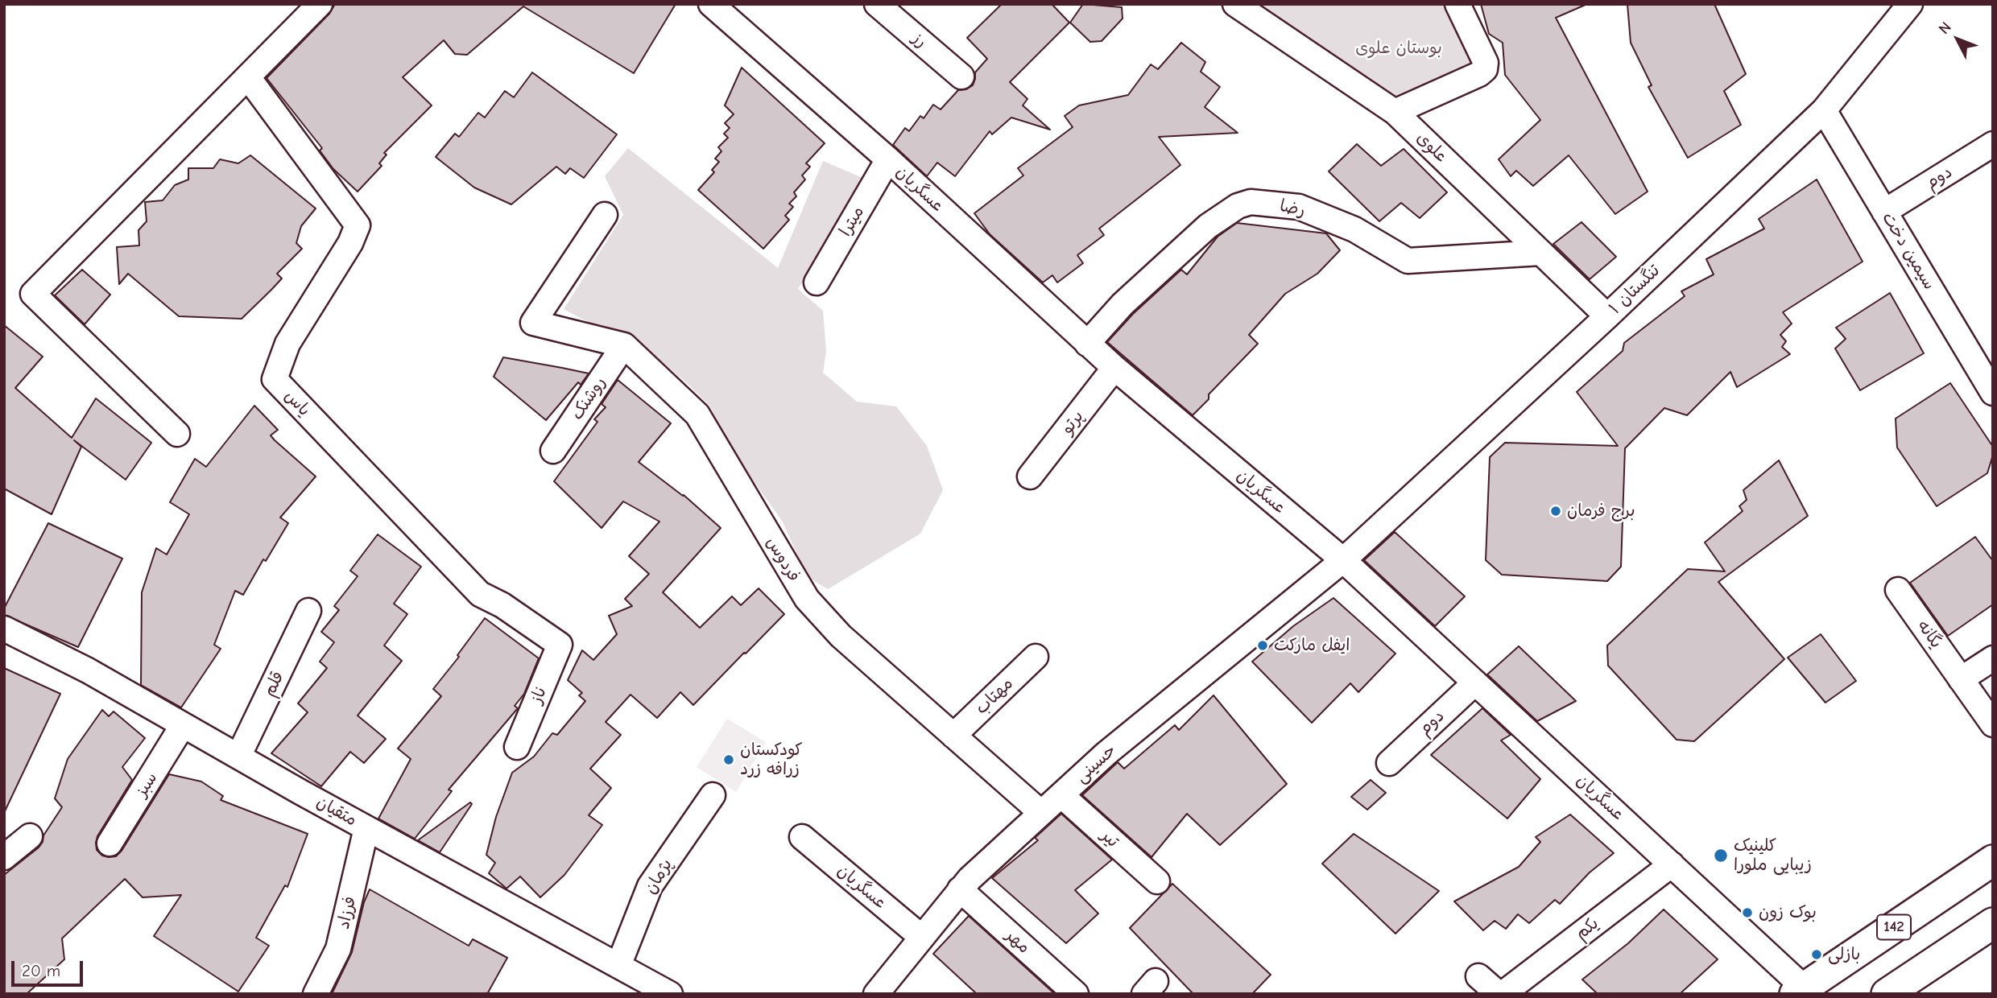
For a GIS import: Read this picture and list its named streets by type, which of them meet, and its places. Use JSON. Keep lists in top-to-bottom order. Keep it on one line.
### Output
{"streets":{"main road":["142"],"street":["رز","علوی","دوم","عسگریان","رضا","میترا","سیمین دخت","تنگستان ۱","روشنک","یاس","پرتو","فردوس","یگانه","قلم","ناز","مهتاب","حسینی","سبز","متقیان","تیر","پژمان","فرزاد","یکم","مهر"]},"crossings":[["علوی","رضا"],["علوی","تنگستان ۱"],["دوم","عسگریان"],["دوم","سیمین دخت"],["عسگریان","رضا"],["عسگریان","میترا"],["عسگریان","تنگستان ۱"],["عسگریان","پرتو"],["عسگریان","حسینی"],["عسگریان","142"],["عسگریان","یکم"],["سیمین دخت","تنگستان ۱"],["تنگستان ۱","حسینی"],["روشنک","فردوس"],["یاس","ناز"],["فردوس","مهتاب"],["فردوس","حسینی"],["قلم","متقیان"],["حسینی","تیر"],["حسینی","مهر"],["سبز","متقیان"],["متقیان","پژمان"],["متقیان","فرزاد"]],"parks":["بوستان علوی"],"places":["برج فرمان","ایفل مارکت","کودکستان زرافه زرد","کلینیک زیبایی ملورا","بوک زون","بازلی"],"scale_bar":"20 m","north":"top left"}
